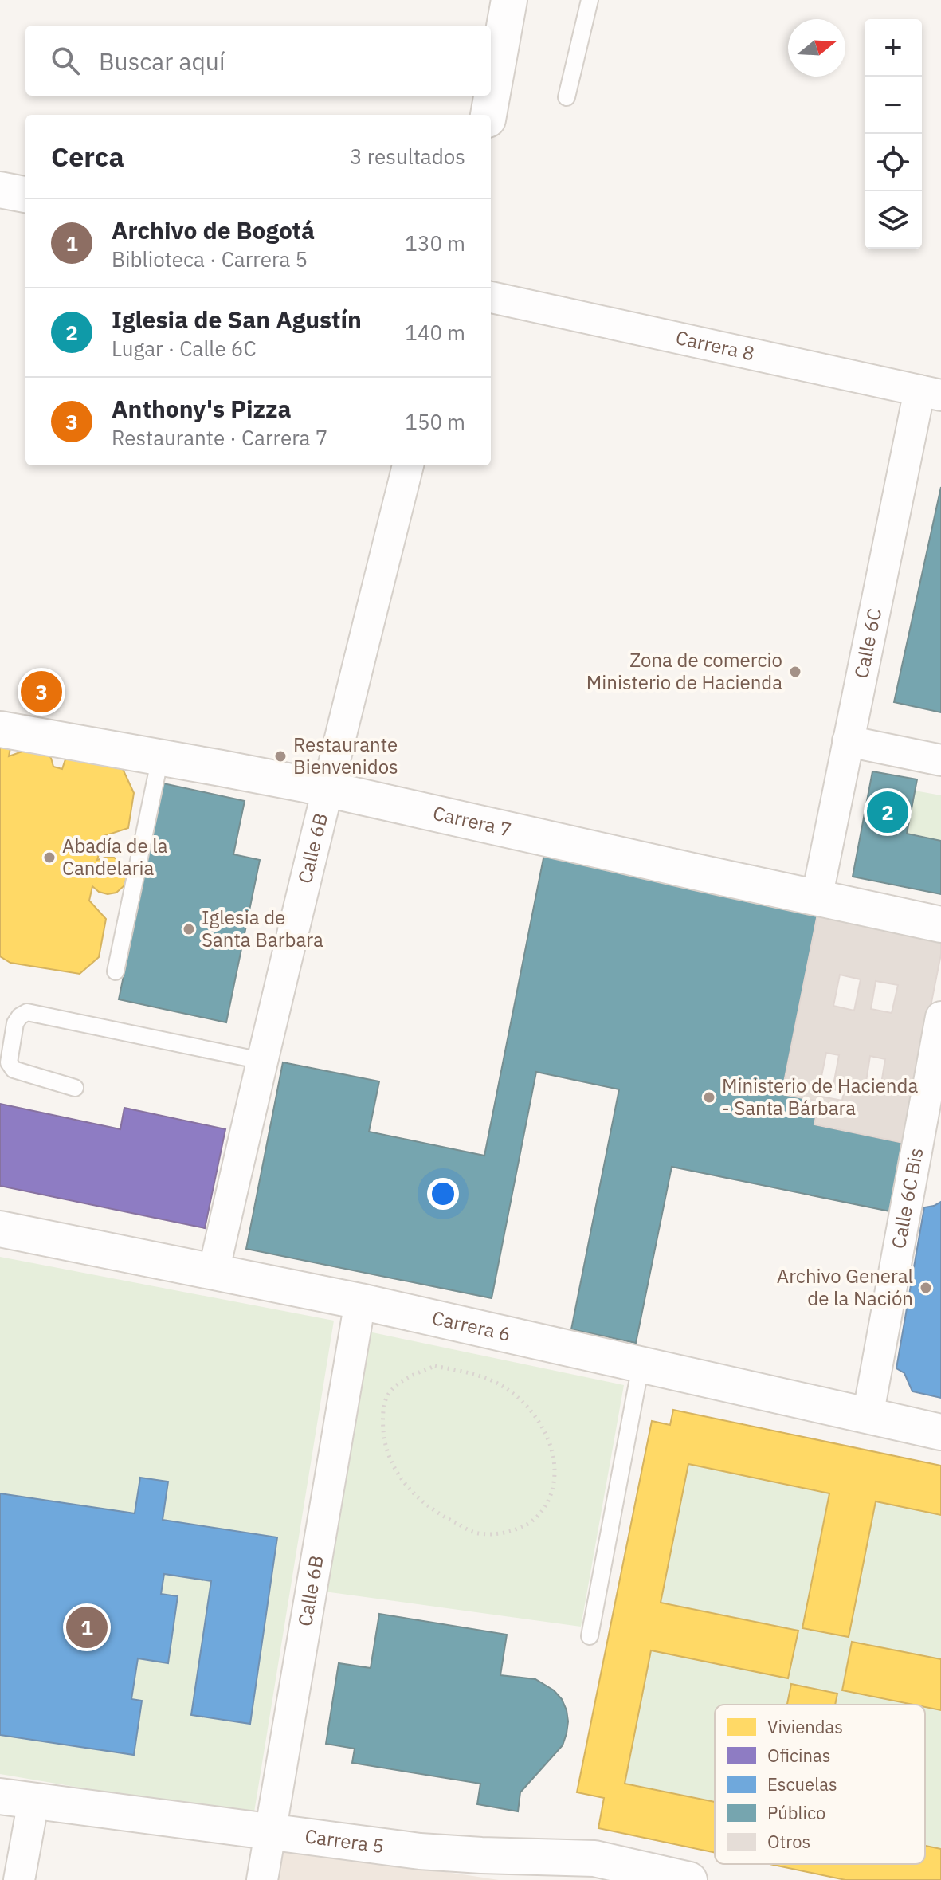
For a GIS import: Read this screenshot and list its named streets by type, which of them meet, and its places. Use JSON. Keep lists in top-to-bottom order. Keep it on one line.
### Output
{"streets":{"street":["Carrera 8","Calle 6C","Carrera 7","Calle 6B","Calle 6C Bis","Carrera 6","Carrera 5"]},"crossings":[["Carrera 8","Calle 6C"],["Calle 6C","Carrera 7"],["Carrera 7","Calle 6B"],["Calle 6B","Carrera 6"],["Calle 6B","Carrera 5"],["Calle 6C Bis","Carrera 6"]],"places":["Zona de comercio Ministerio de Hacienda","Restaurante Bienvenidos","Abadía de la Candelaria","Iglesia de Santa Barbara","Ministerio de Hacienda - Santa Bárbara","Archivo General de la Nación"],"legend":["Viviendas","Oficinas","Escuelas","Público","Otros"],"north":"right","page":{"map_buttons":["+","−"],"search":"Buscar aquí","heading":["Cerca","3 resultados"],"list":[{"mark":"1","name":"Archivo de Bogotá","note":"Biblioteca · Carrera 5","value":"130 m"},{"mark":"2","name":"Iglesia de San Agustín","note":"Lugar · Calle 6C","value":"140 m"},{"mark":"3","name":"Anthony's Pizza","note":"Restaurante · Carrera 7","value":"150 m"}],"pins":["3","2","1"]}}
